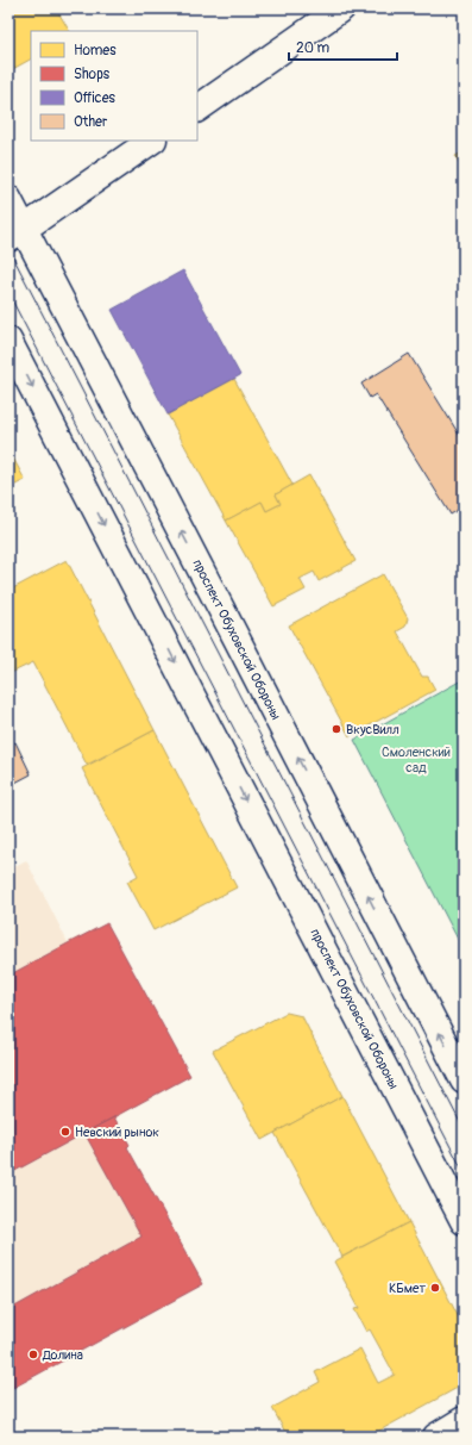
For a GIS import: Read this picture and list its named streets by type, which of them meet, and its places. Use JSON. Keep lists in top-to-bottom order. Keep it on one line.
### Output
{"streets":{"main road":["проспект Обуховской Обороны"]},"parks":["Смоленский сад"],"places":["ВкусВилл","Невский рынок","КБмет","Долина"],"legend":["Homes","Shops","Offices","Other"],"scale_bar":"20 m"}
